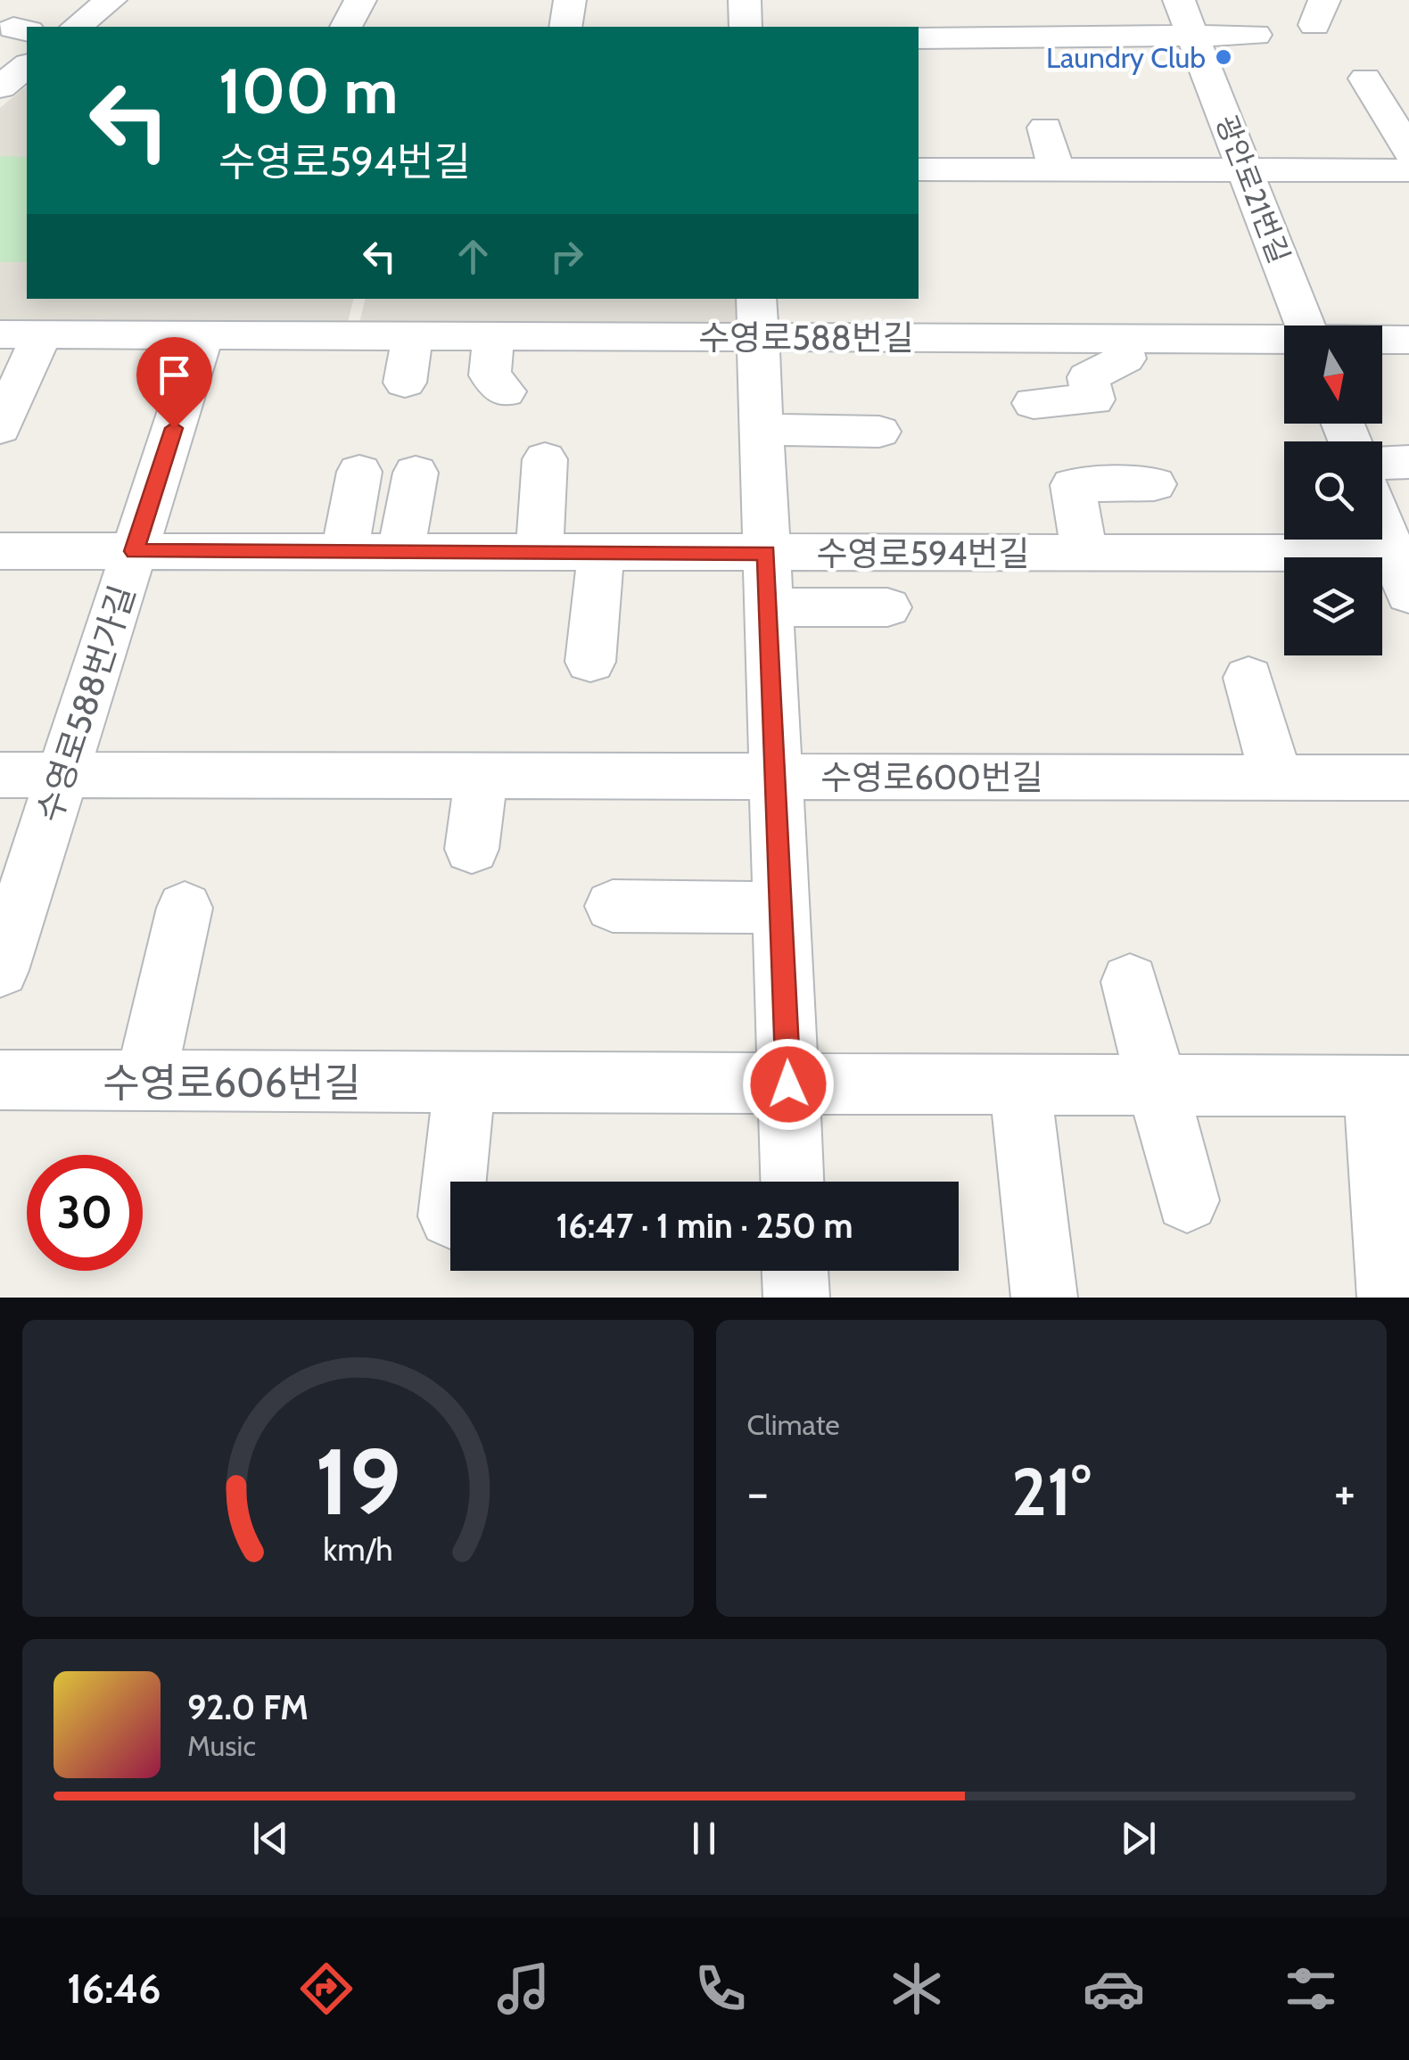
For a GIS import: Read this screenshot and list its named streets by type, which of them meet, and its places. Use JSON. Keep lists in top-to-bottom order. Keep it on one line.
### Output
{"streets":{"street":["광안로21번길","수영로588번길","수영로594번길","수영로588번가길","수영로600번길","수영로606번길"]},"crossings":[["수영로588번길","수영로588번가길"],["수영로594번길","수영로588번가길"],["수영로588번가길","수영로600번길"]],"places":["Laundry Club"],"north":"bottom","page":{"turn":["100 m","수영로594번길"],"limit":"30","trip":"16:47 · 1 min · 250 m","tile":"Climate","heat":["−","21°","+"],"song":["92.0 FM","Music"],"tabs":"16:46","gauge":["19","km/h"]}}
